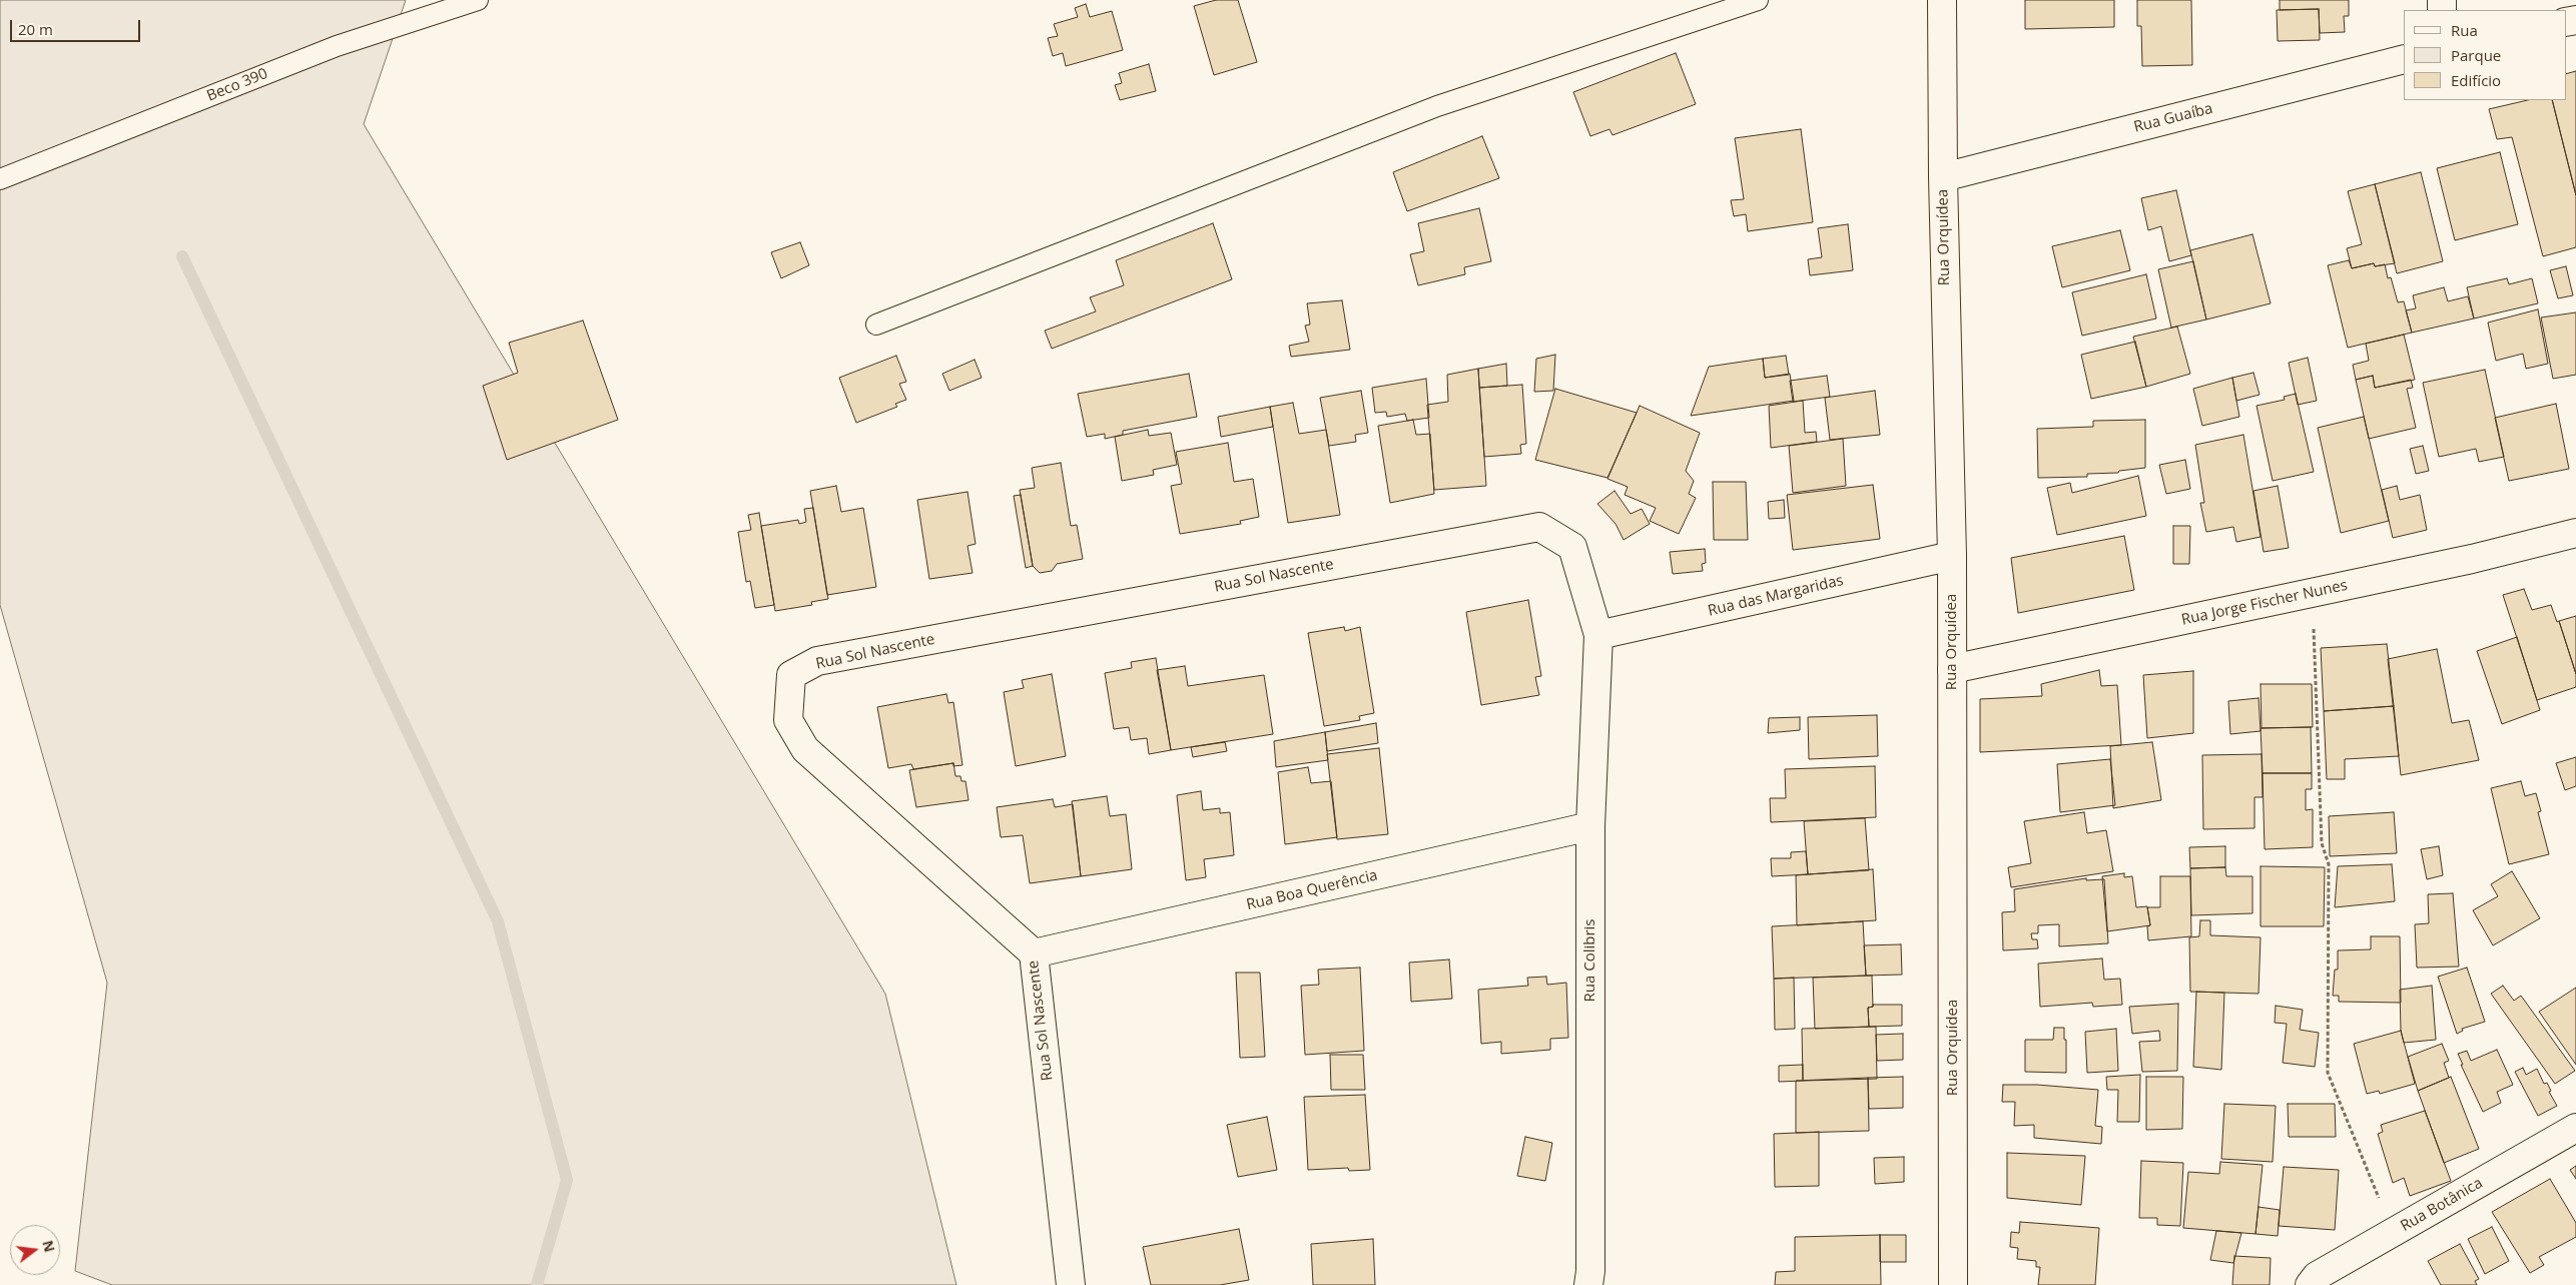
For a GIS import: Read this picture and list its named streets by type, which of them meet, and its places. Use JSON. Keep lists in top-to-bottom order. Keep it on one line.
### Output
{"streets":{"street":["Rua Guaíba","Rua Orquídea","Rua Sol Nascente","Rua das Margaridas","Rua Jorge Fischer Nunes","Rua Boa Querência","Rua Colibris","Rua Botânica"],"lane":["Beco 390"]},"crossings":[["Rua Guaíba","Rua Orquídea"],["Rua Orquídea","Rua das Margaridas"],["Rua Orquídea","Rua Jorge Fischer Nunes"],["Rua Sol Nascente","Rua das Margaridas"],["Rua Sol Nascente","Rua Boa Querência"],["Rua Sol Nascente","Rua Colibris"],["Rua das Margaridas","Rua Colibris"],["Rua Boa Querência","Rua Colibris"]],"legend":["Rua","Parque","Edifício"],"scale_bar":"20 m","north":"right"}
